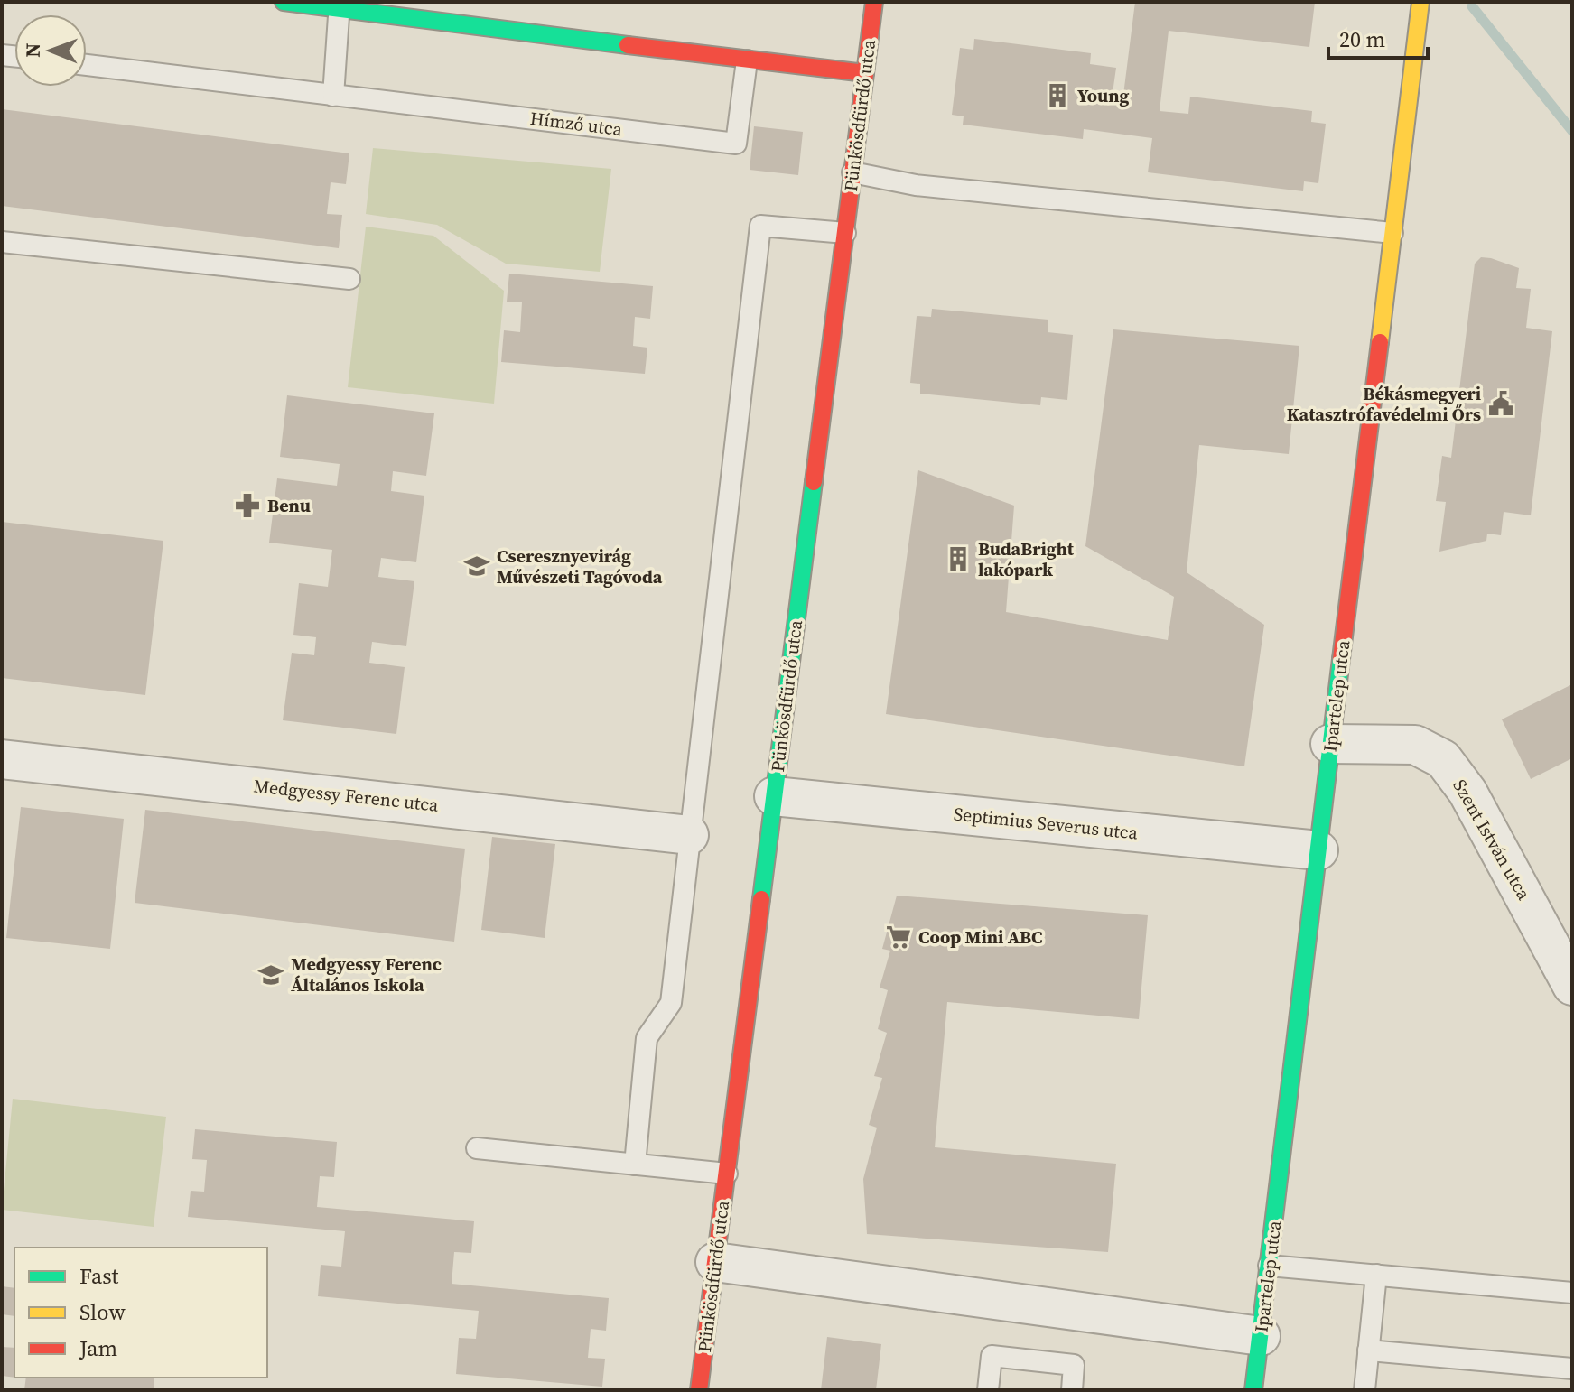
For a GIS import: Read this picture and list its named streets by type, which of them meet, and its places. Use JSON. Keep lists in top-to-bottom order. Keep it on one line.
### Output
{"streets":{"street":["Pünkösdfürdő utca","Ipartelep utca","Medgyessy Ferenc utca","Septimius Severus utca","Szent István utca"],"lane":["Hímző utca"]},"crossings":[["Pünkösdfürdő utca","Septimius Severus utca"],["Ipartelep utca","Septimius Severus utca"],["Ipartelep utca","Szent István utca"]],"places":{"building":["Young","BudaBright lakópark"],"public building":["Békásmegyeri Katasztrófavédelmi Őrs"],"pharmacy":["Benu"],"school or university":["Cseresznyevirág Művészeti Tagóvoda","Medgyessy Ferenc Általános Iskola"],"supermarket":["Coop Mini ABC"]},"legend":["Fast","Slow","Jam"],"scale_bar":"20 m","north":"left"}
